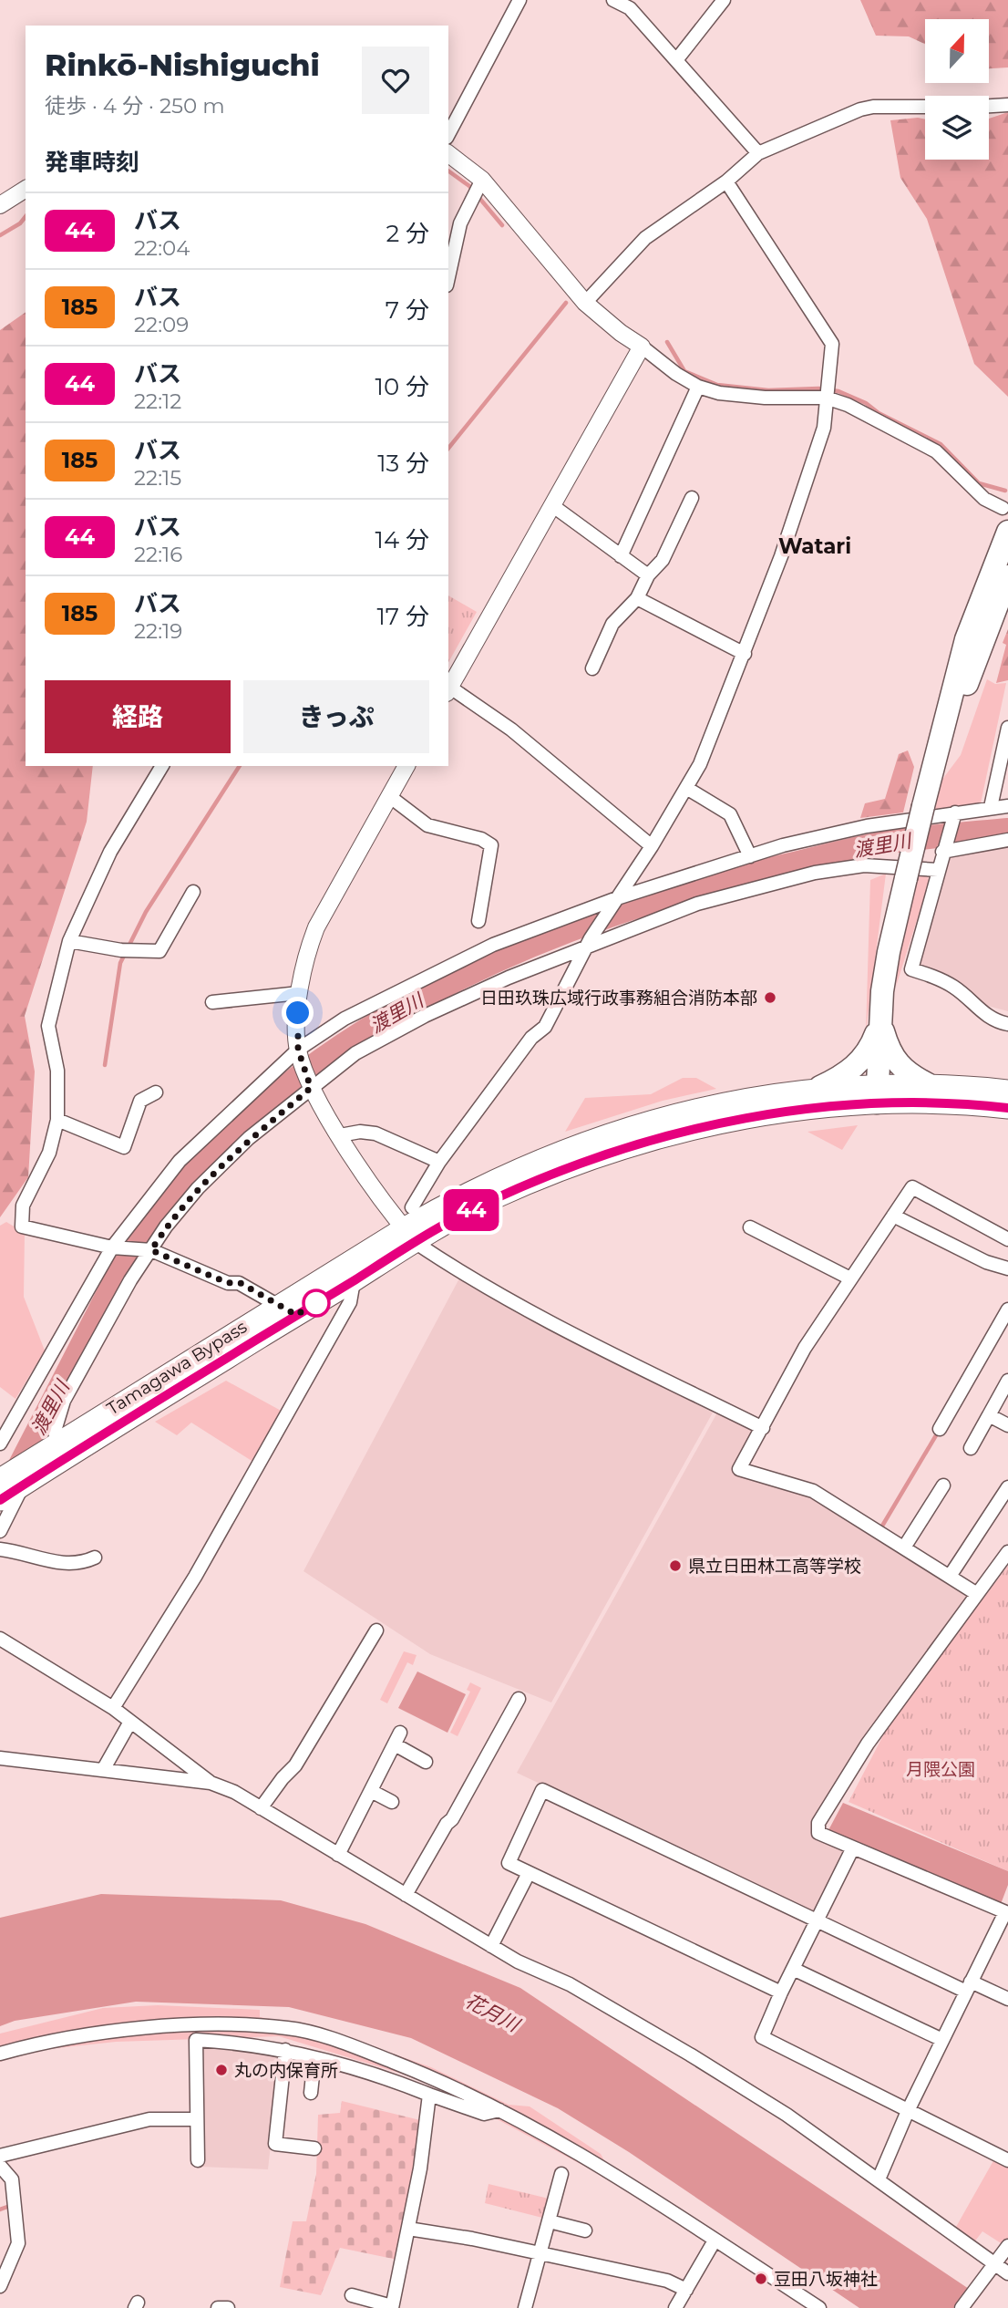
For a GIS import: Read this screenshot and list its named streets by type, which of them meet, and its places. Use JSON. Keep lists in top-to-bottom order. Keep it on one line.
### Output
{"streets":{"highway":["Tamagawa Bypass"]},"districts":["Watari"],"water":["渡里川","花月川"],"parks":["月隈公園"],"places":["日田玖珠広域行政事務組合消防本部","県立日田林工高等学校","丸の内保育所","豆田八坂神社"],"lines":["bus line 44"],"north":"top","page":{"on_map":"44","heading":[["Rinkō-Nishiguchi","徒歩 · 4 分 · 250 m"],"発車時刻"],"list":[{"mark":"44","name":"バス","note":"22:04","value":"2 分"},{"mark":"185","name":"バス","note":"22:09","value":"7 分"},{"mark":"44","name":"バス","note":"22:12","value":"10 分"},{"mark":"185","name":"バス","note":"22:15","value":"13 分"},{"mark":"44","name":"バス","note":"22:16","value":"14 分"},{"mark":"185","name":"バス","note":"22:19","value":"17 分"}],"buttons":["経路","きっぷ"]}}
